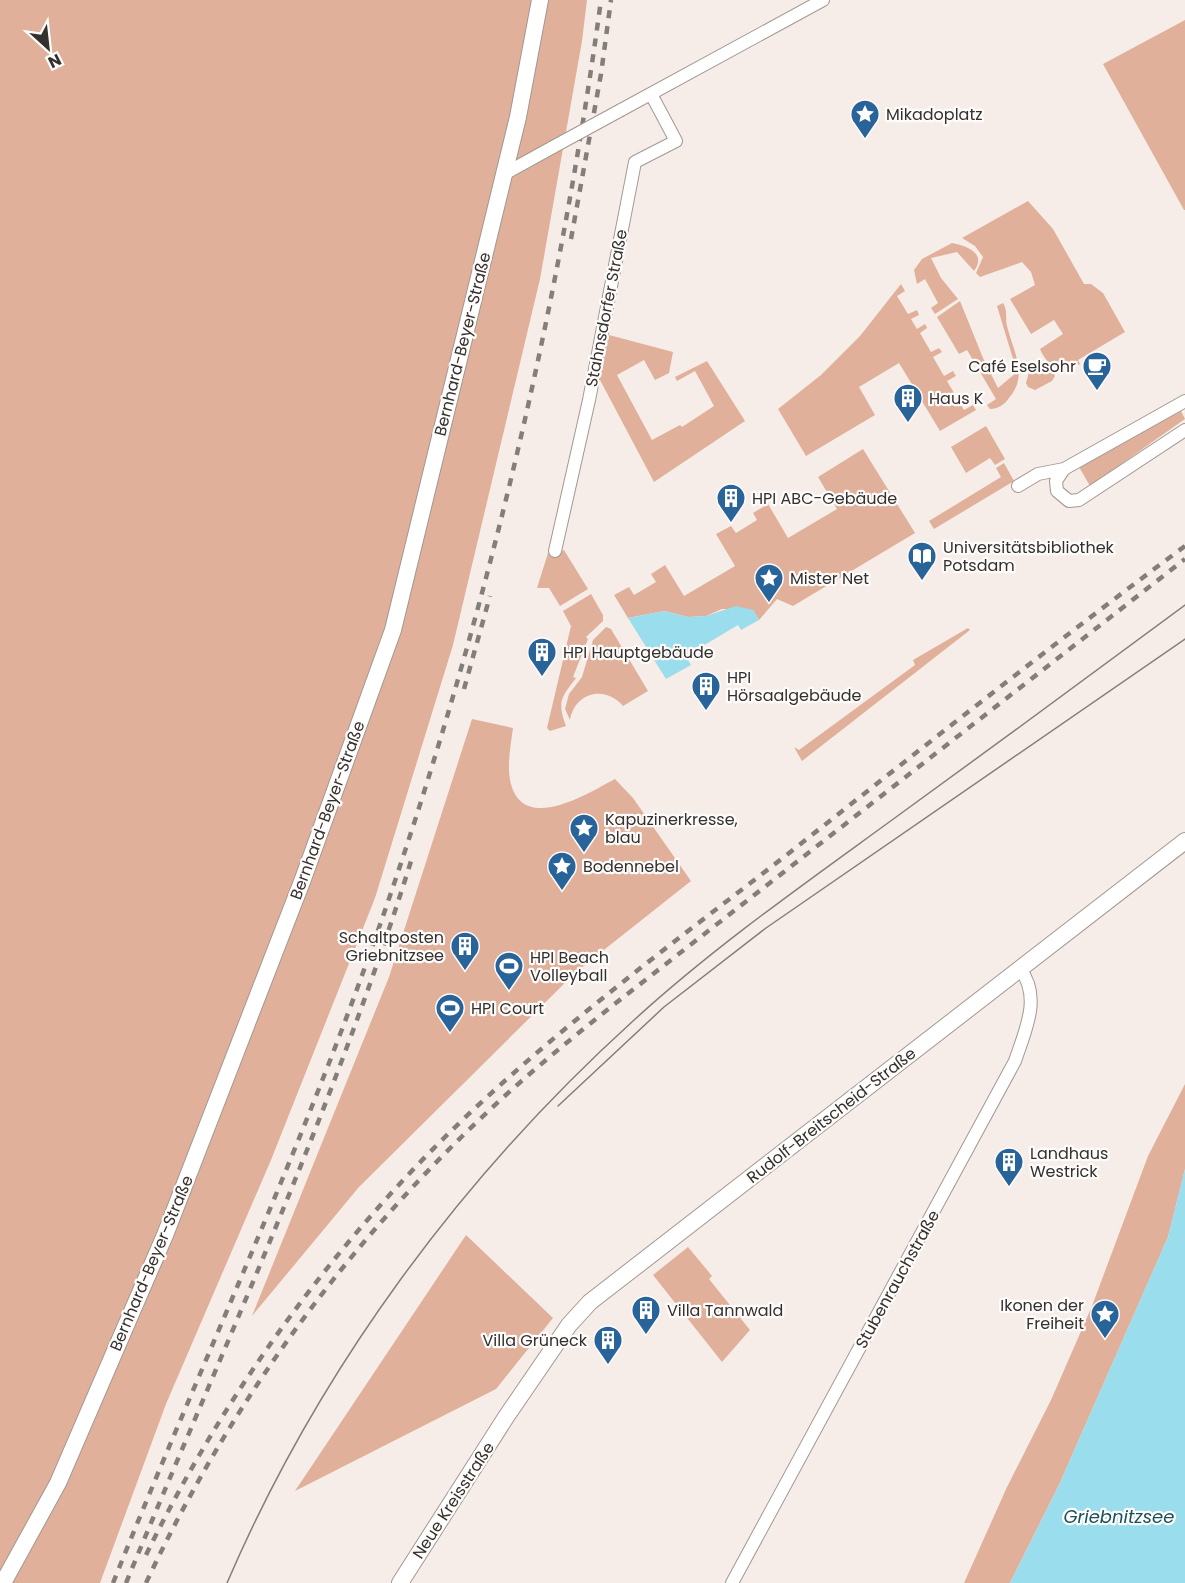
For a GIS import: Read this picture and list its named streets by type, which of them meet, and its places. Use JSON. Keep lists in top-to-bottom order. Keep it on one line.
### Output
{"streets":{"street":["Stahnsdorfer Straße","Bernhard-Beyer-Straße","Rudolf-Breitscheid-Straße","Stubenrauchstraße","Neue Kreisstraße"]},"crossings":[["Rudolf-Breitscheid-Straße","Stubenrauchstraße"],["Rudolf-Breitscheid-Straße","Neue Kreisstraße"]],"water":["Griebnitzsee"],"places":{"place":["Mikadoplatz","Mister Net","Kapuzinerkresse, blau","Bodennebel","Ikonen der Freiheit"],"cafe":["Café Eselsohr"],"building":["Haus K","HPI ABC-Gebäude","HPI Hauptgebäude","HPI Hörsaalgebäude","Schaltposten Griebnitzsee","Landhaus Westrick","Villa Tannwald","Villa Grüneck"],"library":["Universitätsbibliothek Potsdam"],"sports":["HPI Beach Volleyball","HPI Court"]},"north":"bottom right"}
